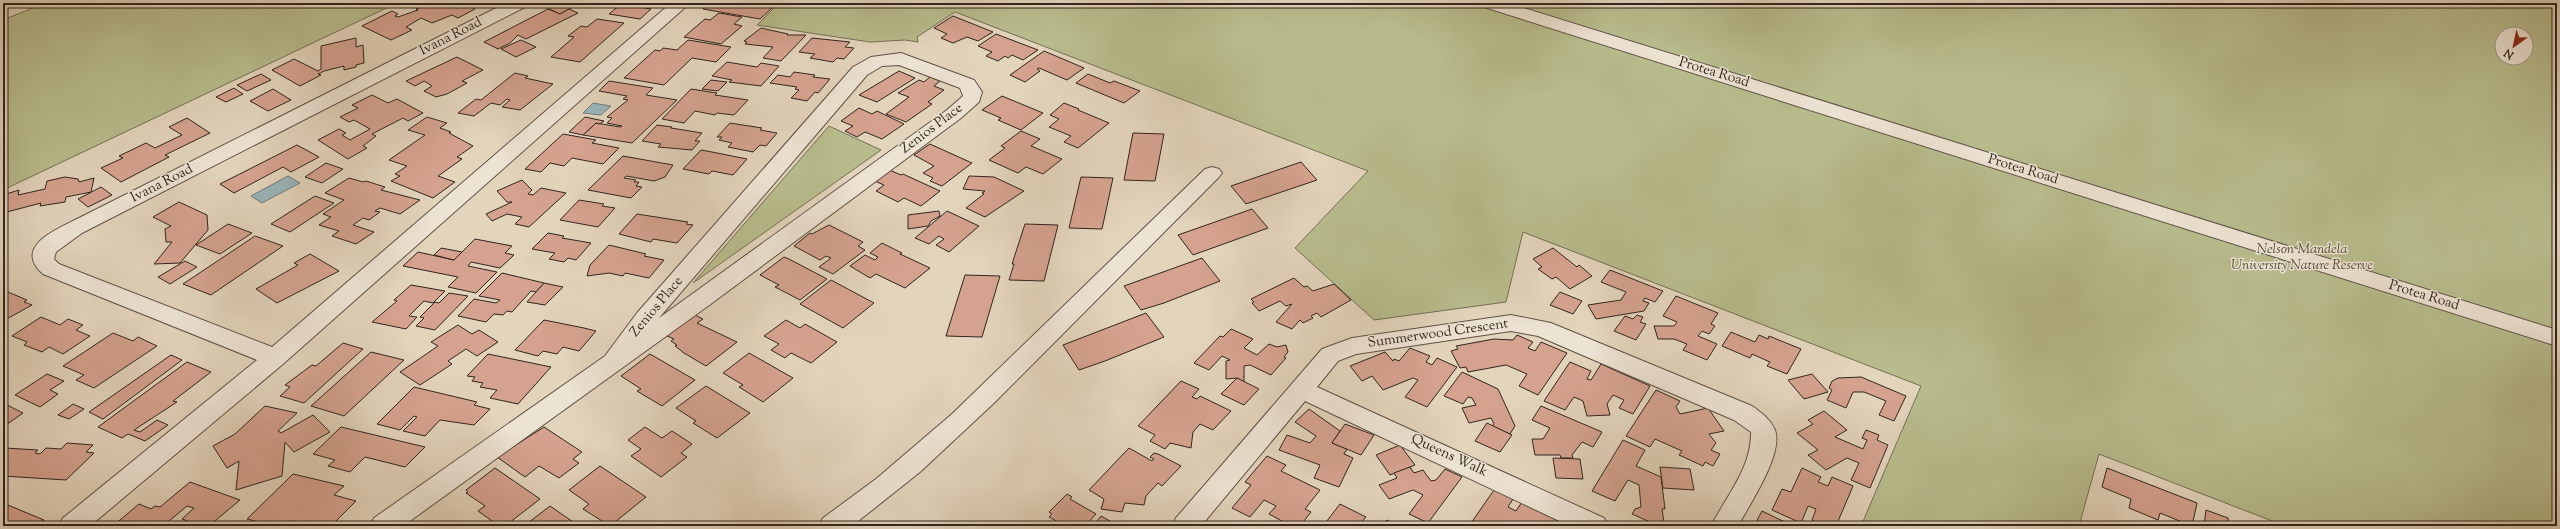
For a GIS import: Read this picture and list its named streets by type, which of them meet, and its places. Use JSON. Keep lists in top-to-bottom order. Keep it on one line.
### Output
{"streets":{"street":["Ivana Road","Protea Road","Zenios Place","Summerwood Crescent","Queens Walk"]},"crossings":[["Summerwood Crescent","Queens Walk"]],"parks":["Nelson Mandela University Nature Reserve"],"north":"bottom left"}
